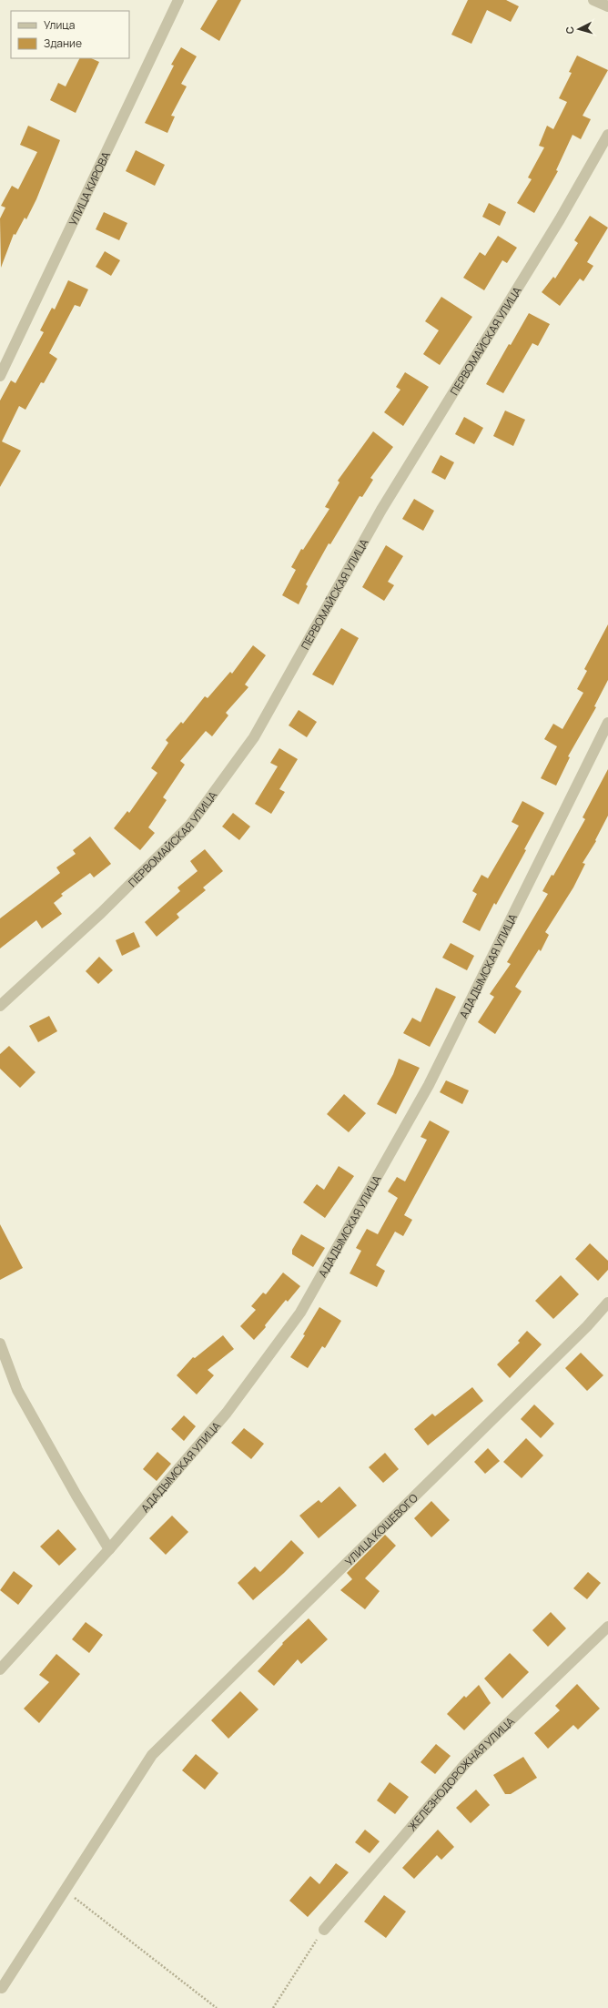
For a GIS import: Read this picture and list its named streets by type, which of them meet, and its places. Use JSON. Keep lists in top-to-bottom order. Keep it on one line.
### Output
{"streets":{"street":["УЛИЦА КИРОВА","ПЕРВОМАЙСКАЯ УЛИЦА","АДАДЫМСКАЯ УЛИЦА","УЛИЦА КОШЕВОГО","ЖЕЛЕЗНОДОРОЖНАЯ УЛИЦА"]},"legend":["Улица","Здание"],"north":"left"}
